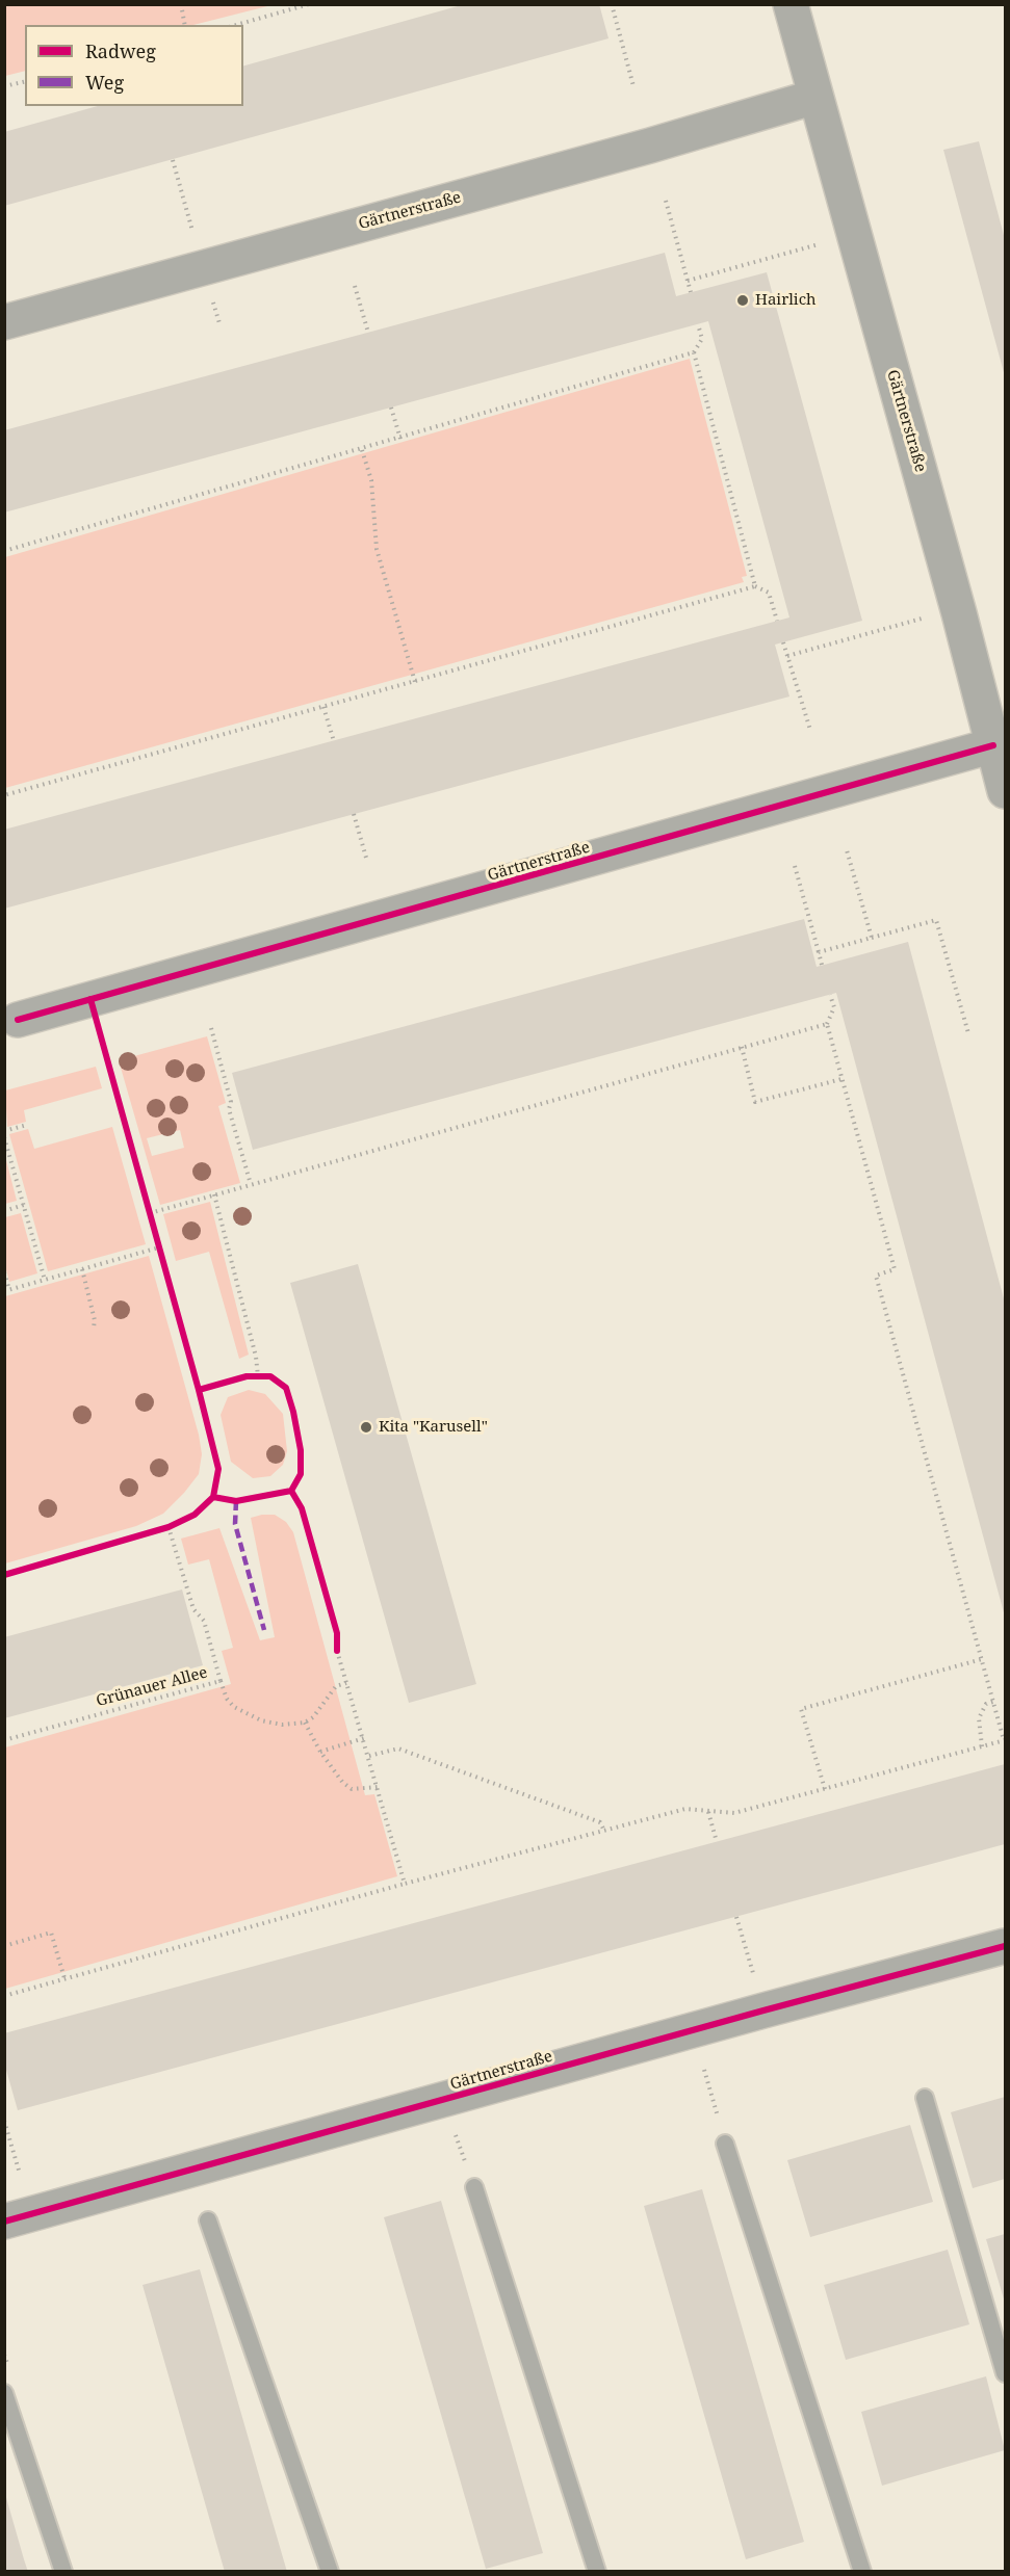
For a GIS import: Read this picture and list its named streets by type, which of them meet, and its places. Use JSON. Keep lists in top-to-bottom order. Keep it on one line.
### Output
{"streets":{"street":["Gärtnerstraße"],"path":["Grünauer Allee"]},"places":["Hairlich","Kita \"Karusell\""],"legend":["Radweg","Weg"]}
